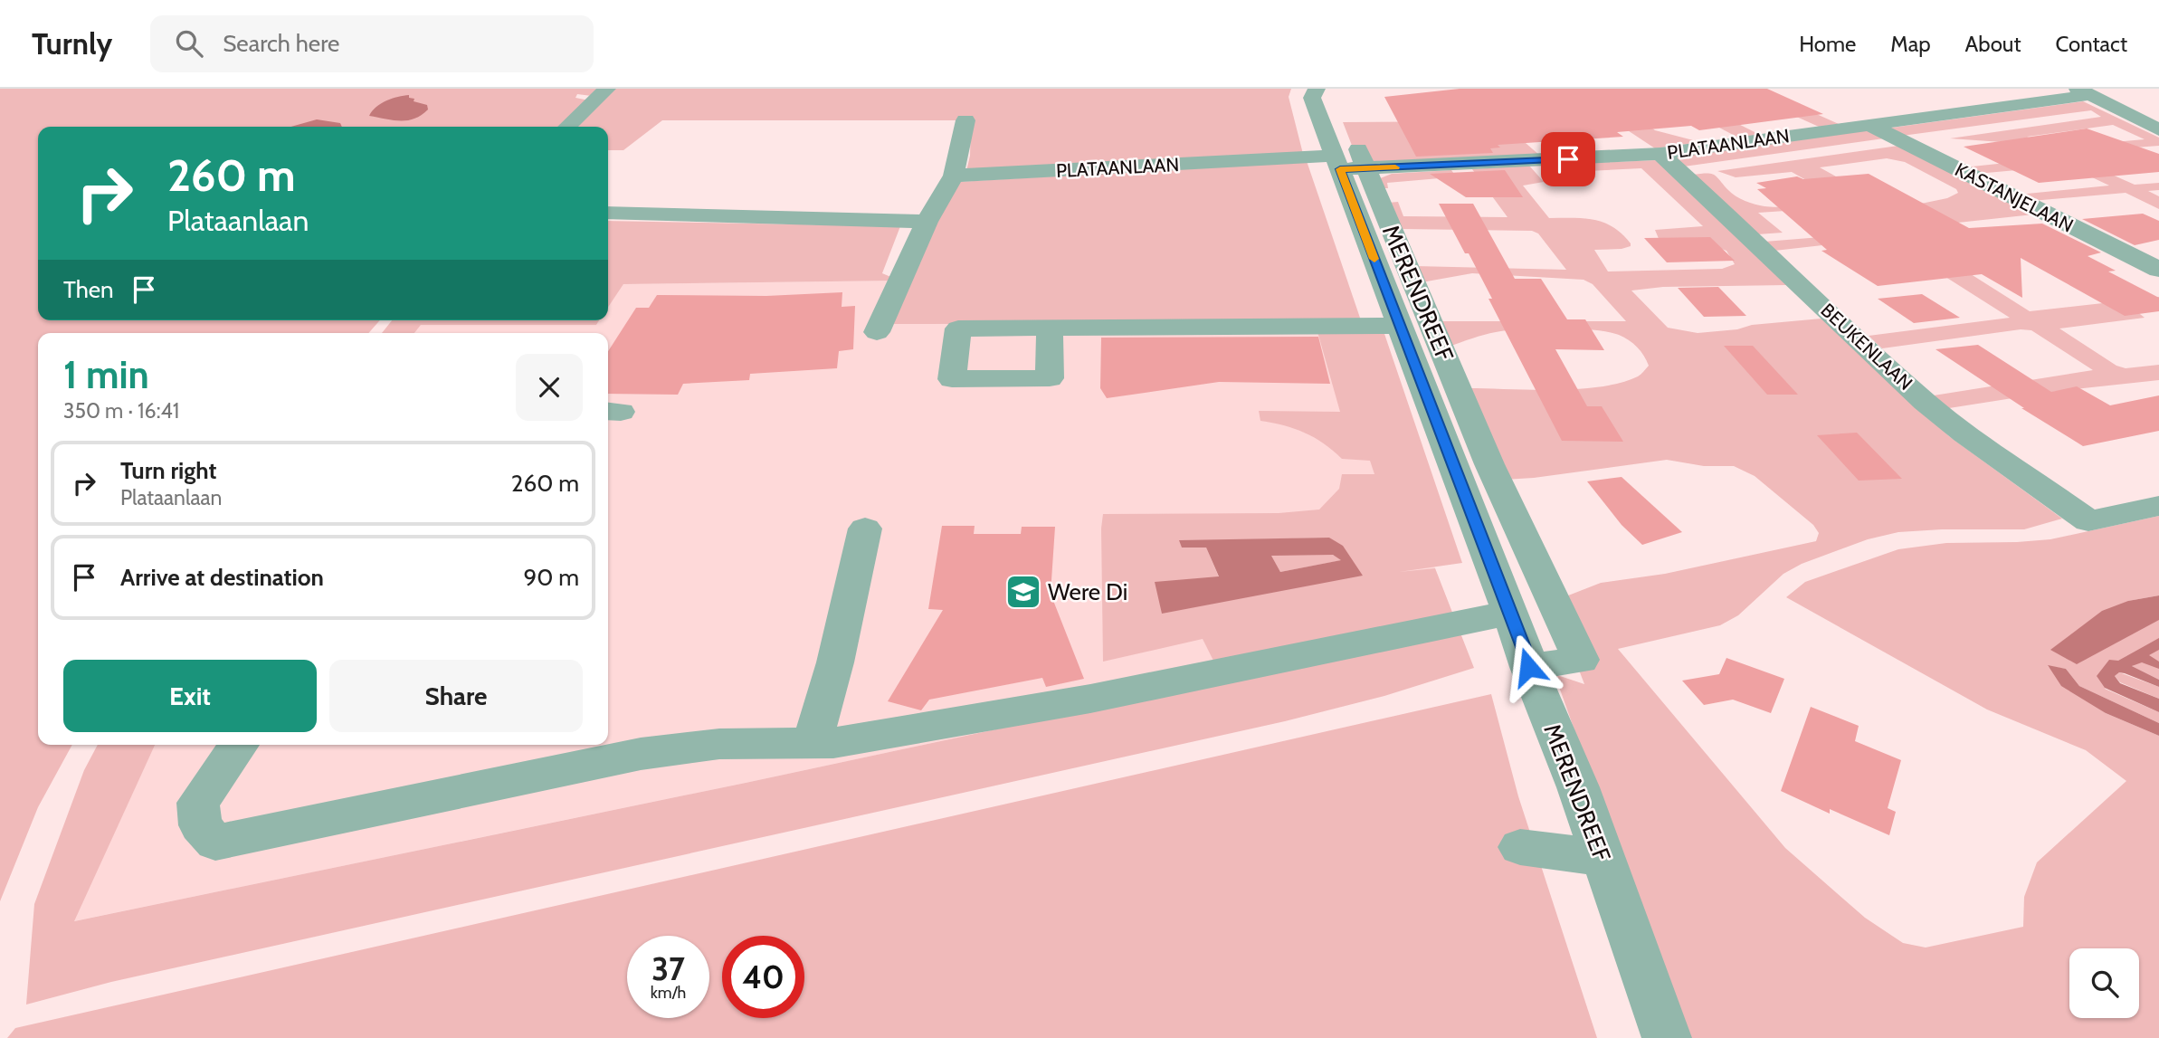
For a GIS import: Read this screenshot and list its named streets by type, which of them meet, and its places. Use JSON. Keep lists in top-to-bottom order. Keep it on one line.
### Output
{"streets":{"street":["PLATAANLAAN","KASTANJELAAN","MERENDREEF","BEUKENLAAN"]},"crossings":[["PLATAANLAAN","KASTANJELAAN"],["PLATAANLAAN","MERENDREEF"],["PLATAANLAAN","BEUKENLAAN"]],"places":{"school or university":["Were Di"]},"page":{"header":"Turnly","search":"Search here","nav":["Home","Map","About","Contact"],"turn":["260 m","Plataanlaan"],"then":"Then","heading":["1 min","350 m · 16:41"],"list":[{"name":"Turn right","note":"Plataanlaan","value":"260 m"},{"name":"Arrive at destination","value":"90 m"}],"buttons":["Exit","Share"],"speed":"37 km/h","limit":"40"}}
